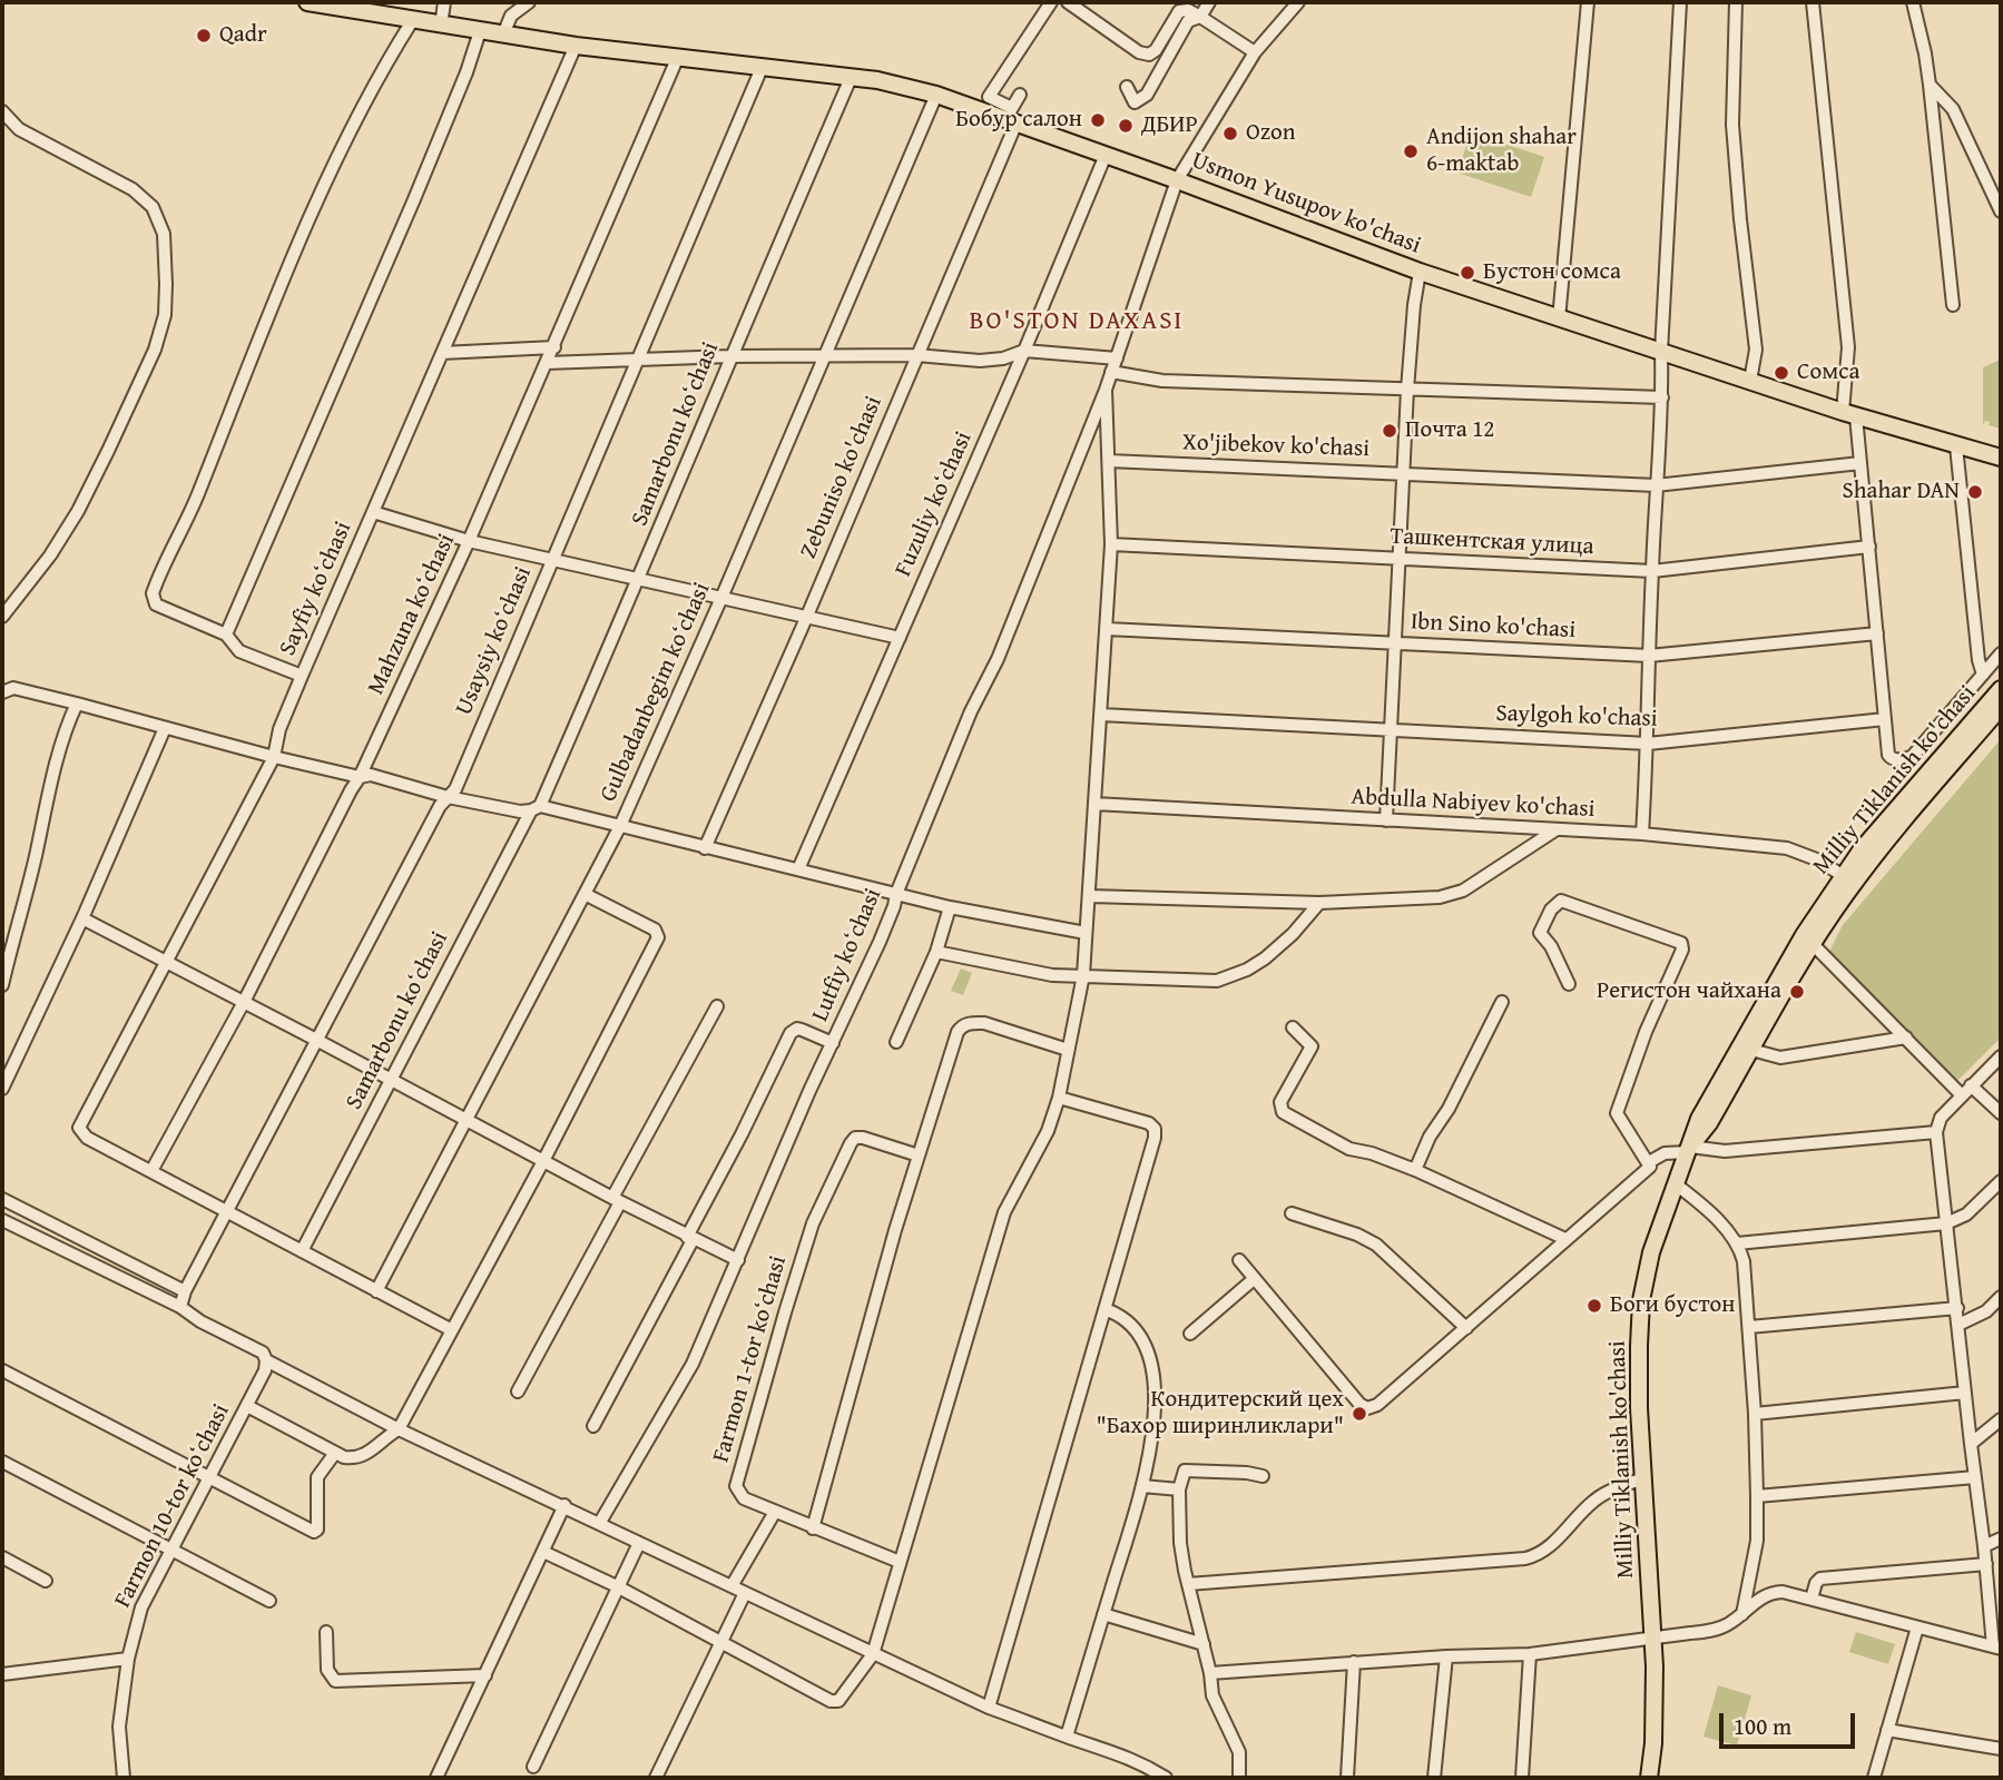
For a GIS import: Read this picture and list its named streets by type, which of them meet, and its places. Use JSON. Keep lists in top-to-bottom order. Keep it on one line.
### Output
{"streets":{"main road":["Usmon Yusupov ko'chasi","Milliy Tiklanish ko'chasi"],"street":["Samarbonu koʻchasi","Xo'jibekov ko'chasi","Zebuniso ko'chasi","Fuzuliy koʻchasi","Ташкентская улица","Sayfiy koʻchasi","Mahzuna koʻchasi","Ibn Sino ko'chasi","Usaysiy koʻchasi","Gulbadanbegim koʻchasi","Saylgoh ko'chasi","Abdulla Nabiyev ko'chasi","Lutfiy koʻchasi","Farmon 1-tor koʻchasi","Farmon 10-tor koʻchasi"]},"crossings":[["Usmon Yusupov ko'chasi","Samarbonu koʻchasi"],["Usmon Yusupov ko'chasi","Zebuniso ko'chasi"],["Usmon Yusupov ko'chasi","Fuzuliy koʻchasi"],["Usmon Yusupov ko'chasi","Sayfiy koʻchasi"],["Usmon Yusupov ko'chasi","Mahzuna koʻchasi"],["Usmon Yusupov ko'chasi","Usaysiy koʻchasi"],["Usmon Yusupov ko'chasi","Gulbadanbegim koʻchasi"],["Usmon Yusupov ko'chasi","Lutfiy koʻchasi"],["Sayfiy koʻchasi","Mahzuna koʻchasi"],["Milliy Tiklanish ko'chasi","Abdulla Nabiyev ko'chasi"]],"districts":["BO'STON DAXASI"],"places":["Qadr","Бобур салон","ДБИР","Ozon","Andijon shahar 6-maktab","Бустон сомса","Сомса","Почта 12","Shahar DAN","Регистон чайхана","Боги бустон","Кондитерский цех \"Бахор ширинликлари\""],"scale_bar":"100 m"}
